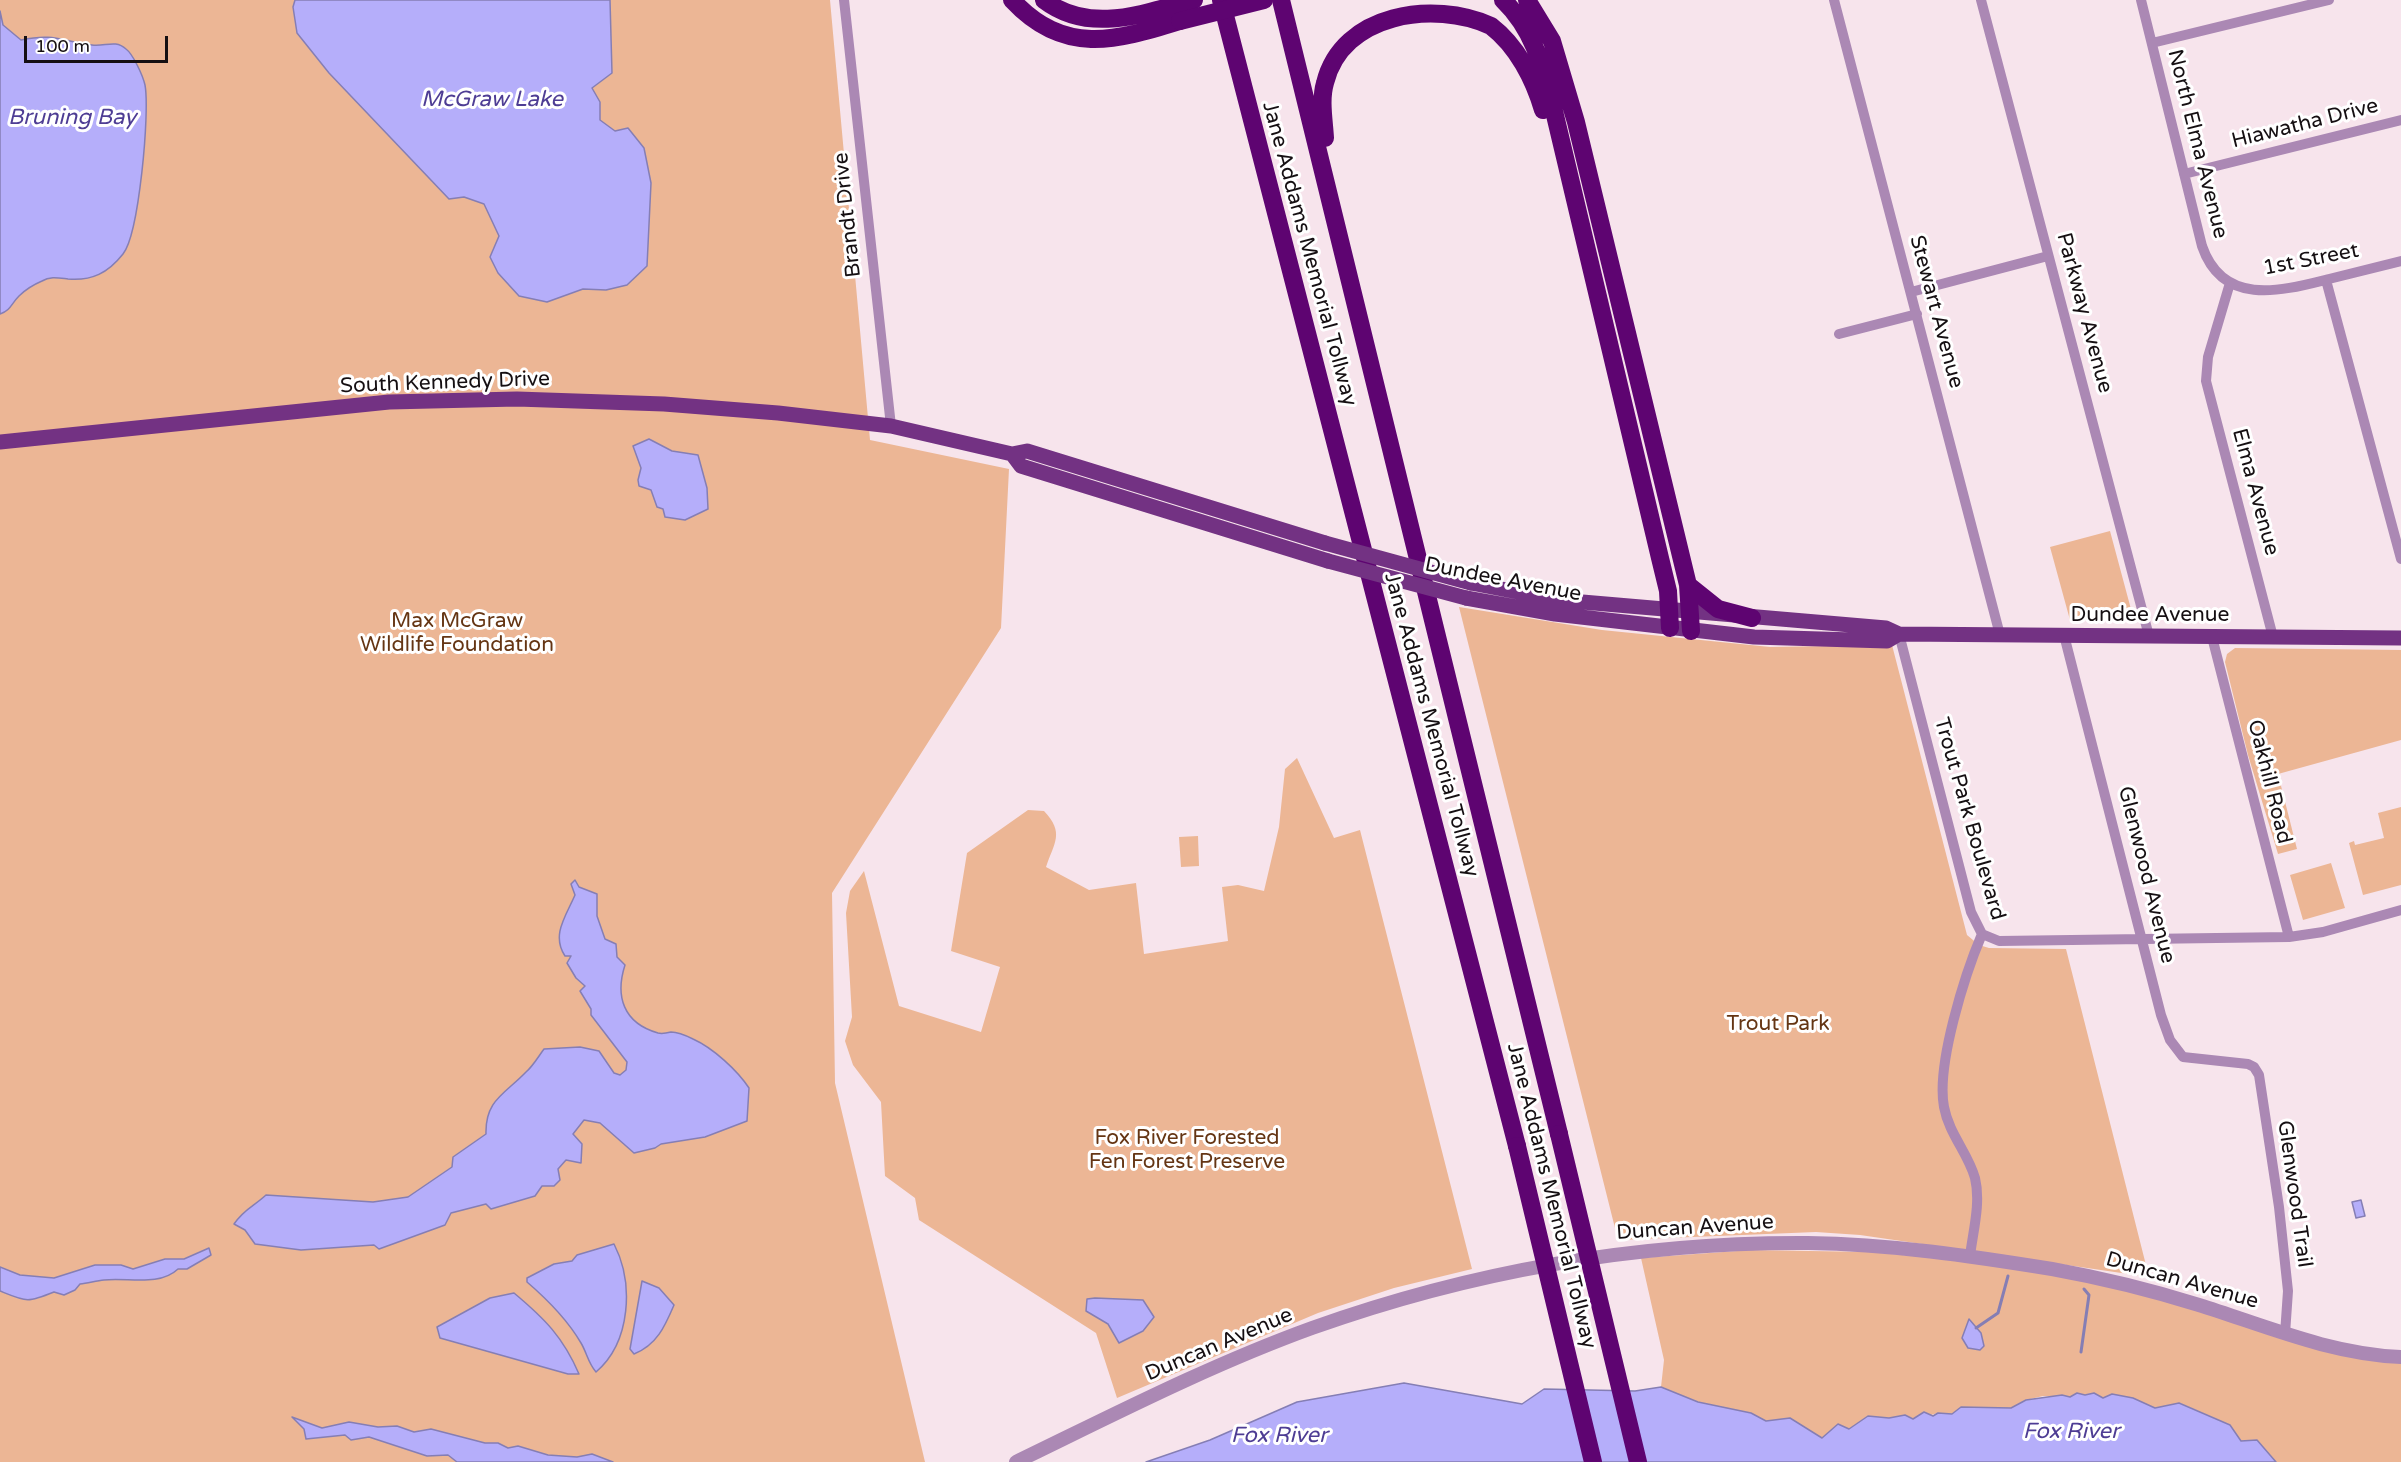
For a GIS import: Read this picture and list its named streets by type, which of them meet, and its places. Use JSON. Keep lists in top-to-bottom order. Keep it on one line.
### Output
{"streets":{"highway":["Jane Addams Memorial Tollway"],"main road":["South Kennedy Drive","Dundee Avenue"],"street":["Hiawatha Drive","North Elma Avenue","Brandt Drive","1st Street","Stewart Avenue","Parkway Avenue","Elma Avenue","Oakhill Road","Trout Park Boulevard","Glenwood Avenue","Glenwood Trail","Duncan Avenue"]},"crossings":[["Hiawatha Drive","North Elma Avenue"],["North Elma Avenue","1st Street"],["North Elma Avenue","Elma Avenue"],["Brandt Drive","South Kennedy Drive"],["Brandt Drive","Dundee Avenue"],["1st Street","Elma Avenue"],["Stewart Avenue","Dundee Avenue"],["Parkway Avenue","Dundee Avenue"],["South Kennedy Drive","Dundee Avenue"],["Elma Avenue","Dundee Avenue"],["Dundee Avenue","Oakhill Road"],["Dundee Avenue","Trout Park Boulevard"],["Dundee Avenue","Glenwood Avenue"],["Trout Park Boulevard","Duncan Avenue"],["Glenwood Avenue","Glenwood Trail"],["Glenwood Trail","Duncan Avenue"]],"water":["McGraw Lake","Bruning Bay","Fox River"],"parks":["Max McGraw Wildlife Foundation","Trout Park","Fox River Forested Fen Forest Preserve"],"scale_bar":"100 m"}
